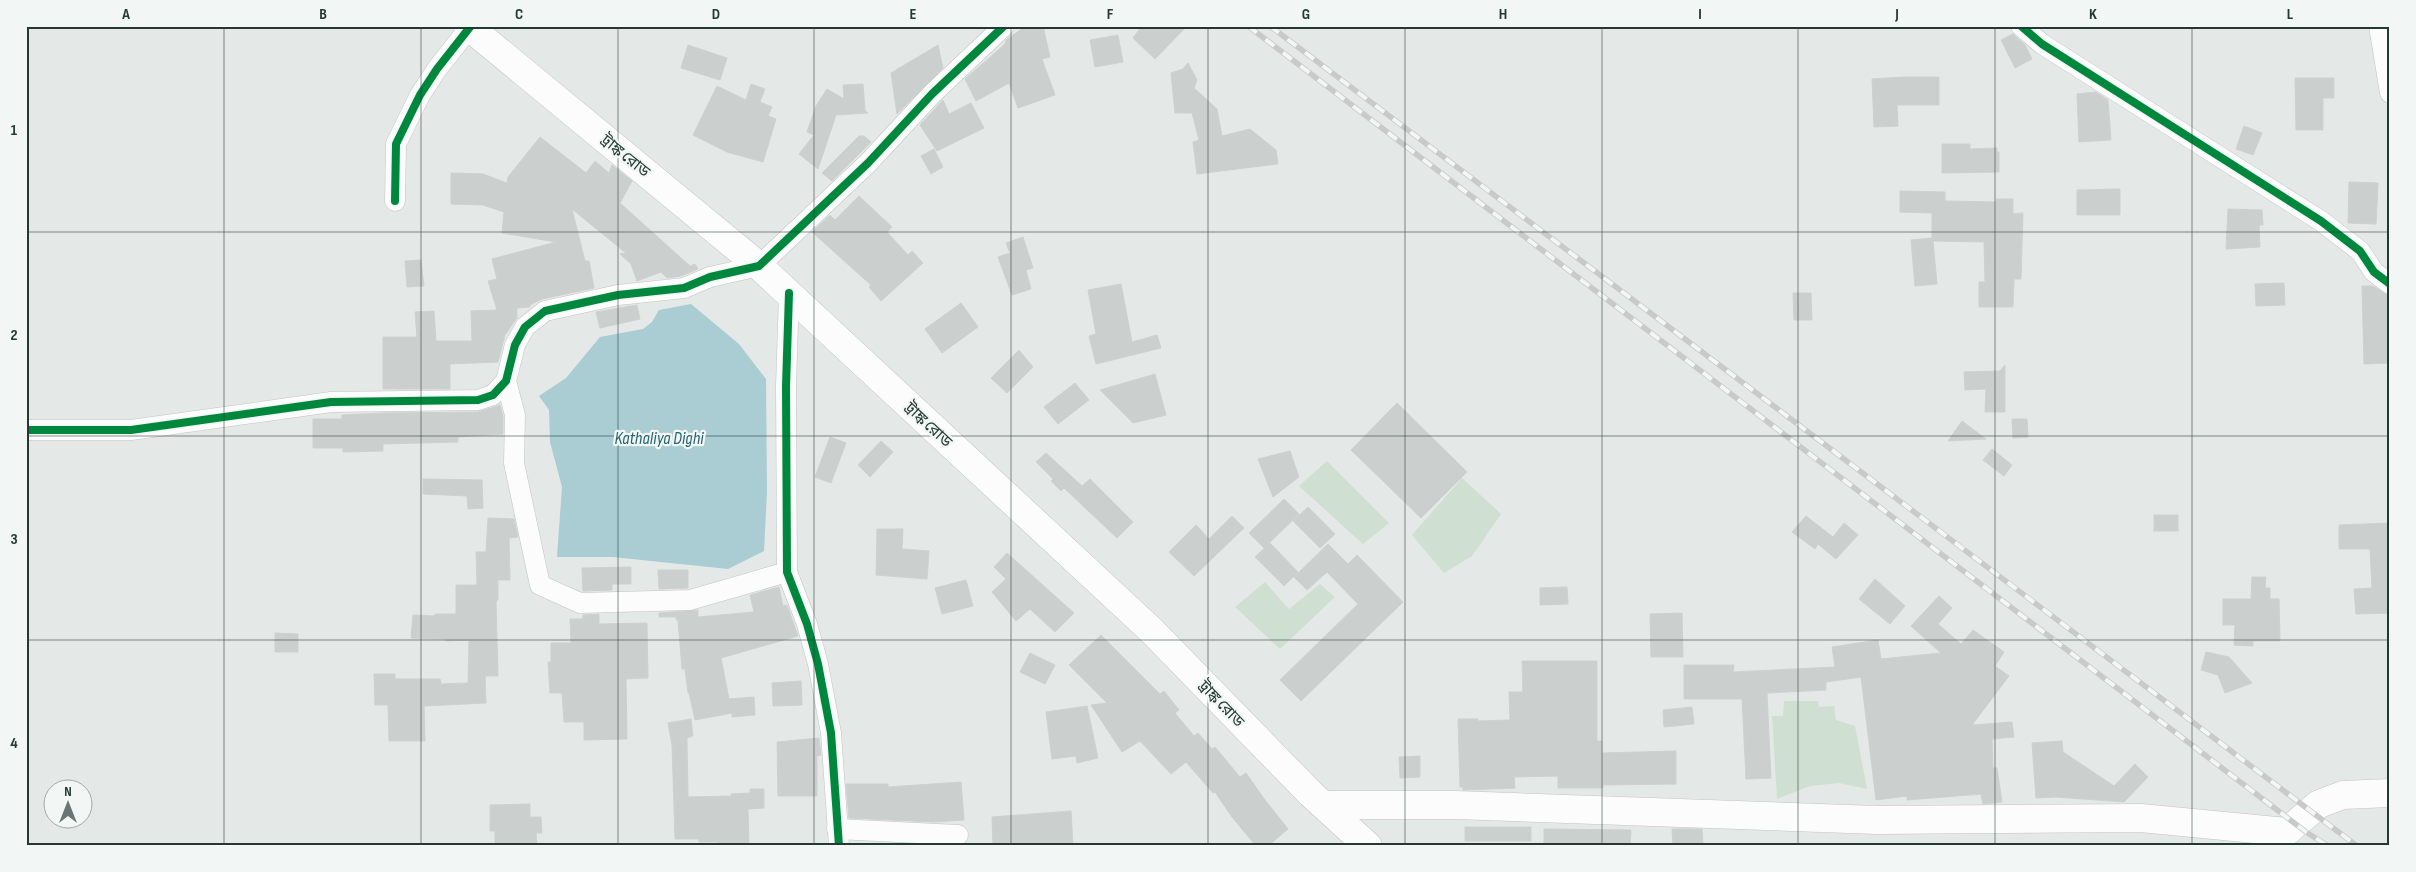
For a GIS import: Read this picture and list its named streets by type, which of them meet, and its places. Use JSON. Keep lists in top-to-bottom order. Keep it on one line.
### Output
{"streets":{"main road":["ট্রাঙ্ক রোড"]},"water":["Kathaliya Dighi"],"north":"top","grid":{"columns":["A","B","C","D","E","F","G","H","I","J","K","L"],"rows":["1","2","3","4"]}}
